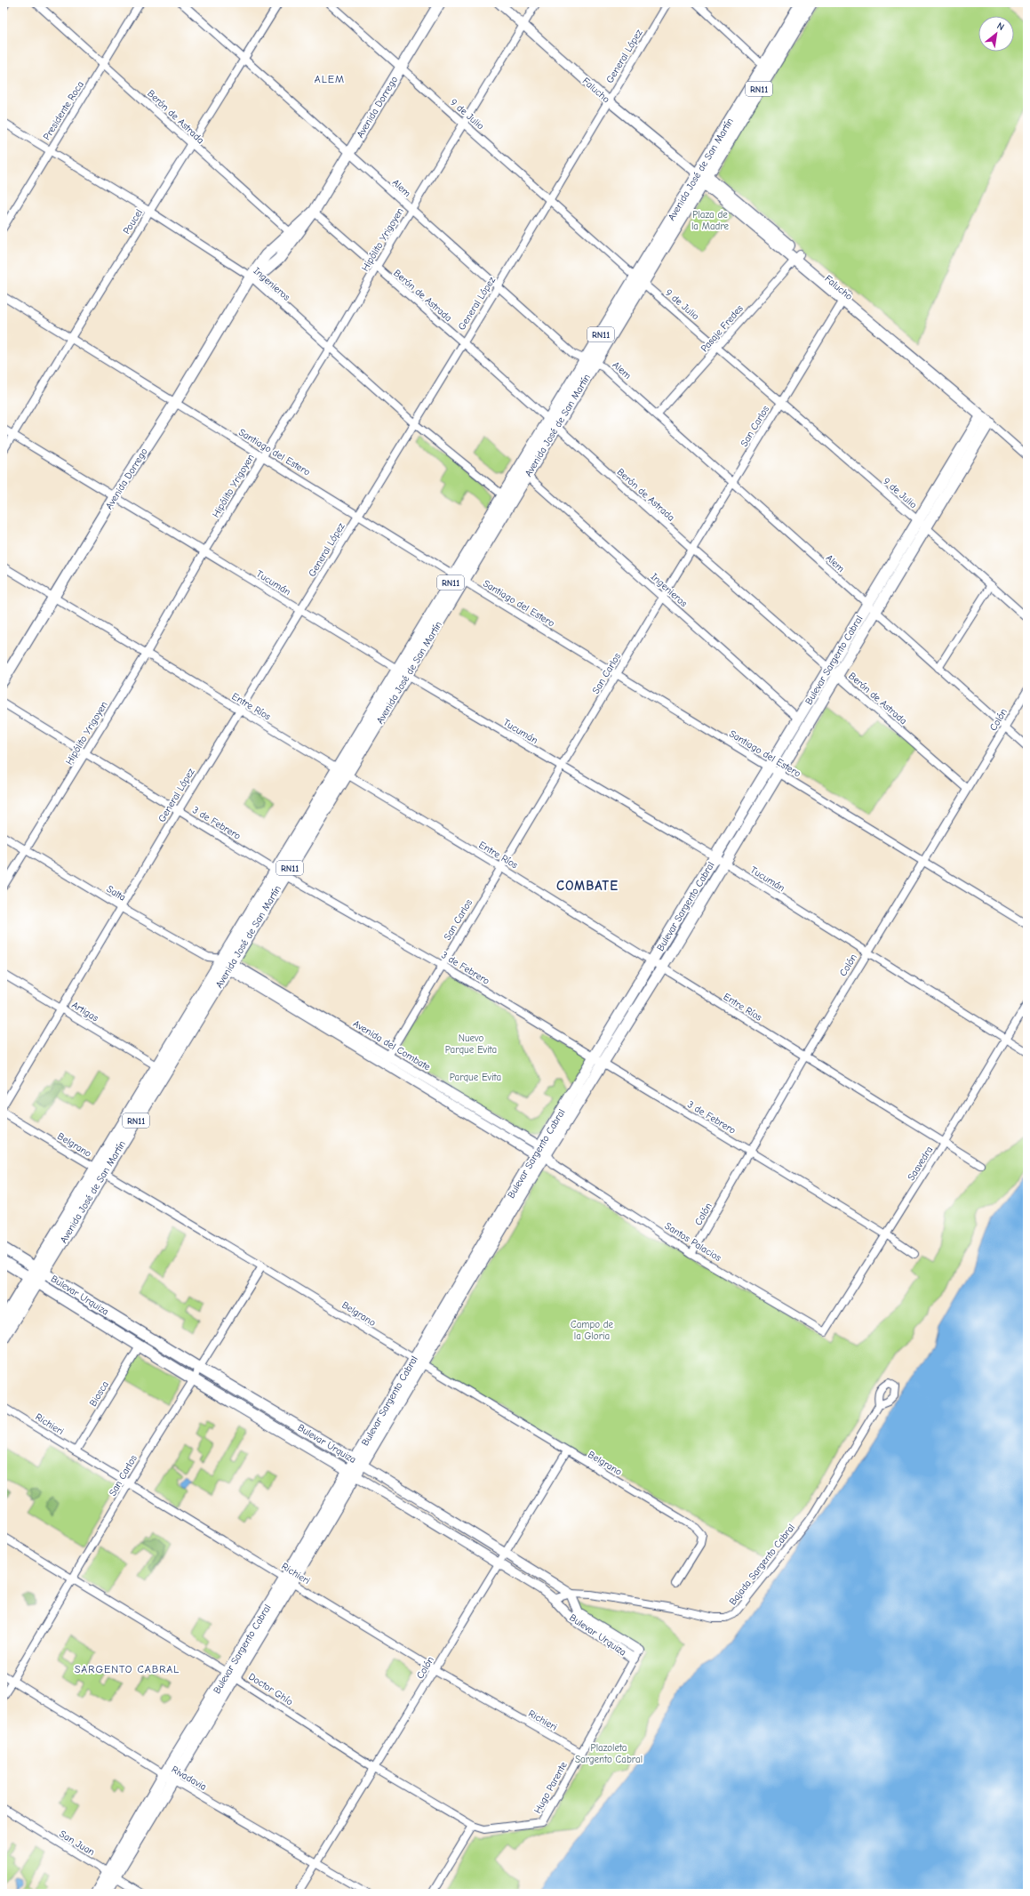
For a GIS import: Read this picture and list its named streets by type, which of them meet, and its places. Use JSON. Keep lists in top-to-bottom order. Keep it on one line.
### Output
{"streets":{"main road":["RN11","Falucho","Avenida Dorrego","Avenida José de San Martín","Bulevar Sargento Cabral","Bulevar Urquiza"],"street":["General López","Presidente Roca","9 de Julio","Berón de Astrada","Alem","Poucel","Hipólito Yrigoyen","Ingenieros","Pasaje Fredes","San Carlos","Santiago del Estero","Tucumán","Entre Ríos","Colón","3 de Febrero","Salta","Artigas","Avenida del Combate","Belgrano","Saavedra","Santos Palacios","Biosca","Richieri","Bajada Sargento Cabral","Doctor Ghío","Rivadavia","Hugo Parente","San Juan"]},"crossings":[["General López","Falucho"],["General López","9 de Julio"],["General López","Berón de Astrada"],["General López","Alem"],["General López","Ingenieros"],["General López","Santiago del Estero"],["General López","Tucumán"],["General López","Entre Ríos"],["General López","3 de Febrero"],["General López","Salta"],["General López","Artigas"],["Falucho","Avenida José de San Martín"],["Falucho","Hipólito Yrigoyen"],["Falucho","Pasaje Fredes"],["Falucho","San Carlos"],["Falucho","Bulevar Sargento Cabral"],["Avenida Dorrego","9 de Julio"],["Avenida Dorrego","Berón de Astrada"],["Avenida Dorrego","Alem"],["Avenida Dorrego","Ingenieros"],["Avenida Dorrego","Santiago del Estero"],["Avenida Dorrego","Tucumán"],["Avenida Dorrego","Entre Ríos"],["Presidente Roca","Berón de Astrada"],["Presidente Roca","Ingenieros"],["9 de Julio","Avenida José de San Martín"],["9 de Julio","Hipólito Yrigoyen"],["9 de Julio","Pasaje Fredes"],["9 de Julio","San Carlos"],["9 de Julio","Bulevar Sargento Cabral"],["Berón de Astrada","Avenida José de San Martín"],["Berón de Astrada","Poucel"],["Berón de Astrada","Hipólito Yrigoyen"],["Berón de Astrada","San Carlos"],["Berón de Astrada","Bulevar Sargento Cabral"],["Berón de Astrada","Colón"],["Avenida José de San Martín","Alem"],["Avenida José de San Martín","Ingenieros"],["Avenida José de San Martín","Santiago del Estero"],["Avenida José de San Martín","Tucumán"],["Avenida José de San Martín","Entre Ríos"],["Avenida José de San Martín","3 de Febrero"],["Avenida José de San Martín","Salta"],["Avenida José de San Martín","Artigas"],["Avenida José de San Martín","Avenida del Combate"],["Avenida José de San Martín","Belgrano"],["Avenida José de San Martín","Bulevar Urquiza"],["Alem","Poucel"],["Alem","Hipólito Yrigoyen"],["Alem","Pasaje Fredes"],["Alem","San Carlos"],["Alem","Bulevar Sargento Cabral"],["Alem","Colón"],["Poucel","Ingenieros"],["Poucel","Santiago del Estero"],["Poucel","Tucumán"],["Hipólito Yrigoyen","Ingenieros"],["Hipólito Yrigoyen","Santiago del Estero"],["Hipólito Yrigoyen","Tucumán"],["Hipólito Yrigoyen","Entre Ríos"],["Hipólito Yrigoyen","3 de Febrero"],["Hipólito Yrigoyen","Salta"],["Ingenieros","San Carlos"],["Ingenieros","Bulevar Sargento Cabral"],["San Carlos","Santiago del Estero"],["San Carlos","Tucumán"],["San Carlos","Entre Ríos"],["San Carlos","3 de Febrero"],["San Carlos","Avenida del Combate"],["San Carlos","Belgrano"],["San Carlos","Bulevar Urquiza"],["San Carlos","Richieri"],["San Carlos","Doctor Ghío"],["San Carlos","Rivadavia"],["Santiago del Estero","Bulevar Sargento Cabral"],["Santiago del Estero","Colón"],["Tucumán","Bulevar Sargento Cabral"],["Tucumán","Colón"],["Tucumán","Saavedra"],["Bulevar Sargento Cabral","Entre Ríos"],["Bulevar Sargento Cabral","3 de Febrero"],["Bulevar Sargento Cabral","Avenida del Combate"],["Bulevar Sargento Cabral","Belgrano"],["Bulevar Sargento Cabral","Santos Palacios"],["Bulevar Sargento Cabral","Bulevar Urquiza"],["Bulevar Sargento Cabral","Richieri"],["Bulevar Sargento Cabral","Doctor Ghío"],["Bulevar Sargento Cabral","Rivadavia"],["Bulevar Sargento Cabral","San Juan"],["Entre Ríos","Colón"],["Entre Ríos","Saavedra"],["Colón","3 de Febrero"],["Colón","Belgrano"],["Colón","Santos Palacios"],["Colón","Bulevar Urquiza"],["Colón","Richieri"],["Colón","Doctor Ghío"],["Colón","Rivadavia"],["3 de Febrero","Saavedra"],["Salta","Avenida del Combate"],["Avenida del Combate","Santos Palacios"],["Saavedra","Santos Palacios"],["Bulevar Urquiza","Biosca"],["Bulevar Urquiza","Bajada Sargento Cabral"],["Bulevar Urquiza","Hugo Parente"],["Biosca","Richieri"],["Richieri","Hugo Parente"],["Doctor Ghío","Hugo Parente"]],"districts":["ALEM","COMBATE","SARGENTO CABRAL"],"parks":["Plaza de la Madre","Nuevo Parque Evita","Parque Evita","Campo de la Gloria","Plazoleta Sargento Cabral"],"north":"top right"}
